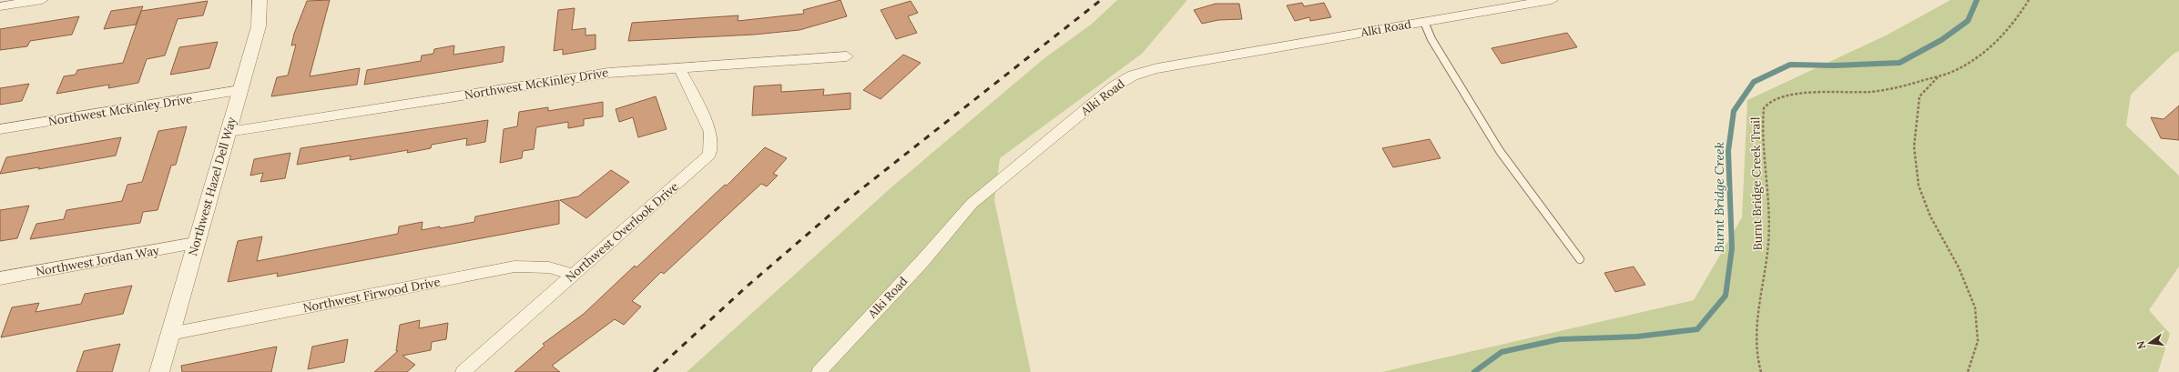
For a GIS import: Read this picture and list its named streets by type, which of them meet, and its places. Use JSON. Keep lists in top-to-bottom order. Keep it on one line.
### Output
{"streets":{"street":["Alki Road","Northwest McKinley Drive","Northwest Hazel Dell Way","Northwest Overlook Drive","Northwest Jordan Way","Northwest Firwood Drive"],"path":["Burnt Bridge Creek Trail"]},"crossings":[["Northwest McKinley Drive","Northwest Hazel Dell Way"],["Northwest McKinley Drive","Northwest Overlook Drive"],["Northwest Hazel Dell Way","Northwest Jordan Way"],["Northwest Hazel Dell Way","Northwest Firwood Drive"],["Northwest Overlook Drive","Northwest Firwood Drive"]],"water":["Burnt Bridge Creek"],"north":"left"}
